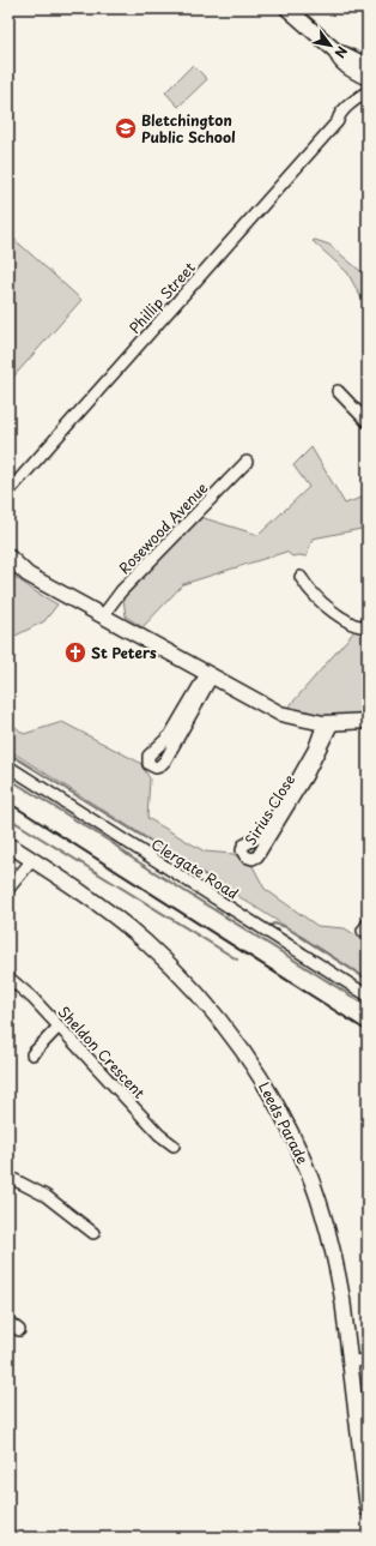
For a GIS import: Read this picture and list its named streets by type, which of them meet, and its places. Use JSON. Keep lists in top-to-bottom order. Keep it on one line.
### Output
{"streets":{"main road":["Leeds Parade"],"street":["Phillip Street","Rosewood Avenue","Sirius Close","Clergate Road","Sheldon Crescent"]},"places":{"school or university":["Bletchington Public School"],"church":["St Peters"]},"north":"bottom right"}
